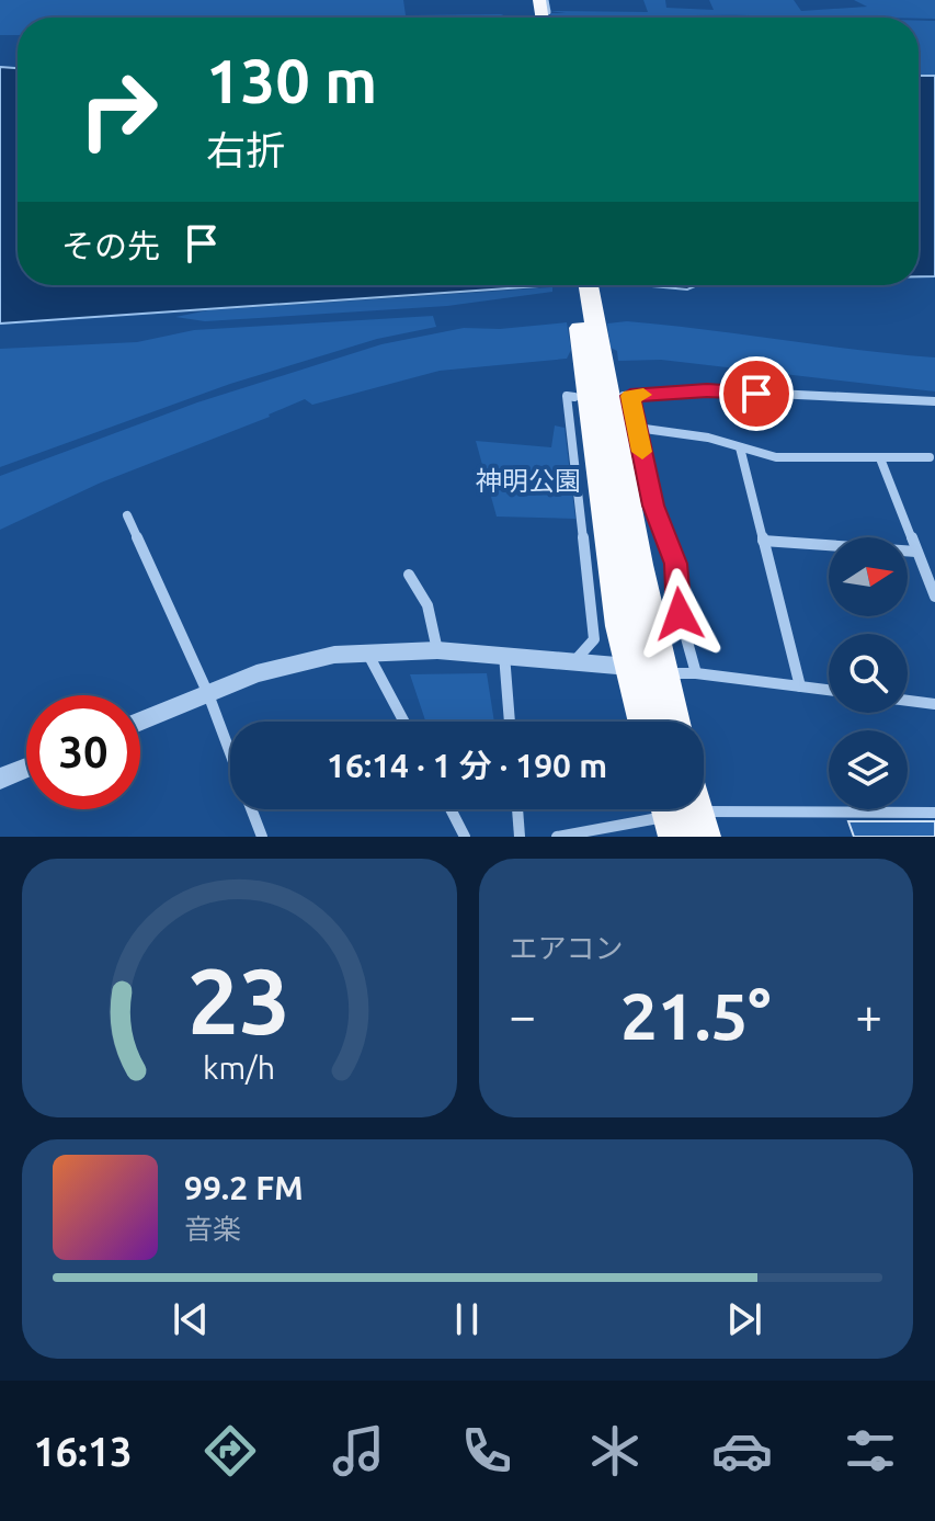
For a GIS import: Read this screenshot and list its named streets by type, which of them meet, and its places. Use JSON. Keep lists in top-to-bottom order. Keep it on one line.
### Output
{"parks":["神明公園"],"north":"right","page":{"turn":["130 m","右折"],"then":"その先","limit":"30","trip":"16:14 · 1 分 · 190 m","tile":"エアコン","heat":["−","21.5°","+"],"song":["99.2 FM","音楽"],"tabs":"16:13","gauge":["23","km/h"]}}
